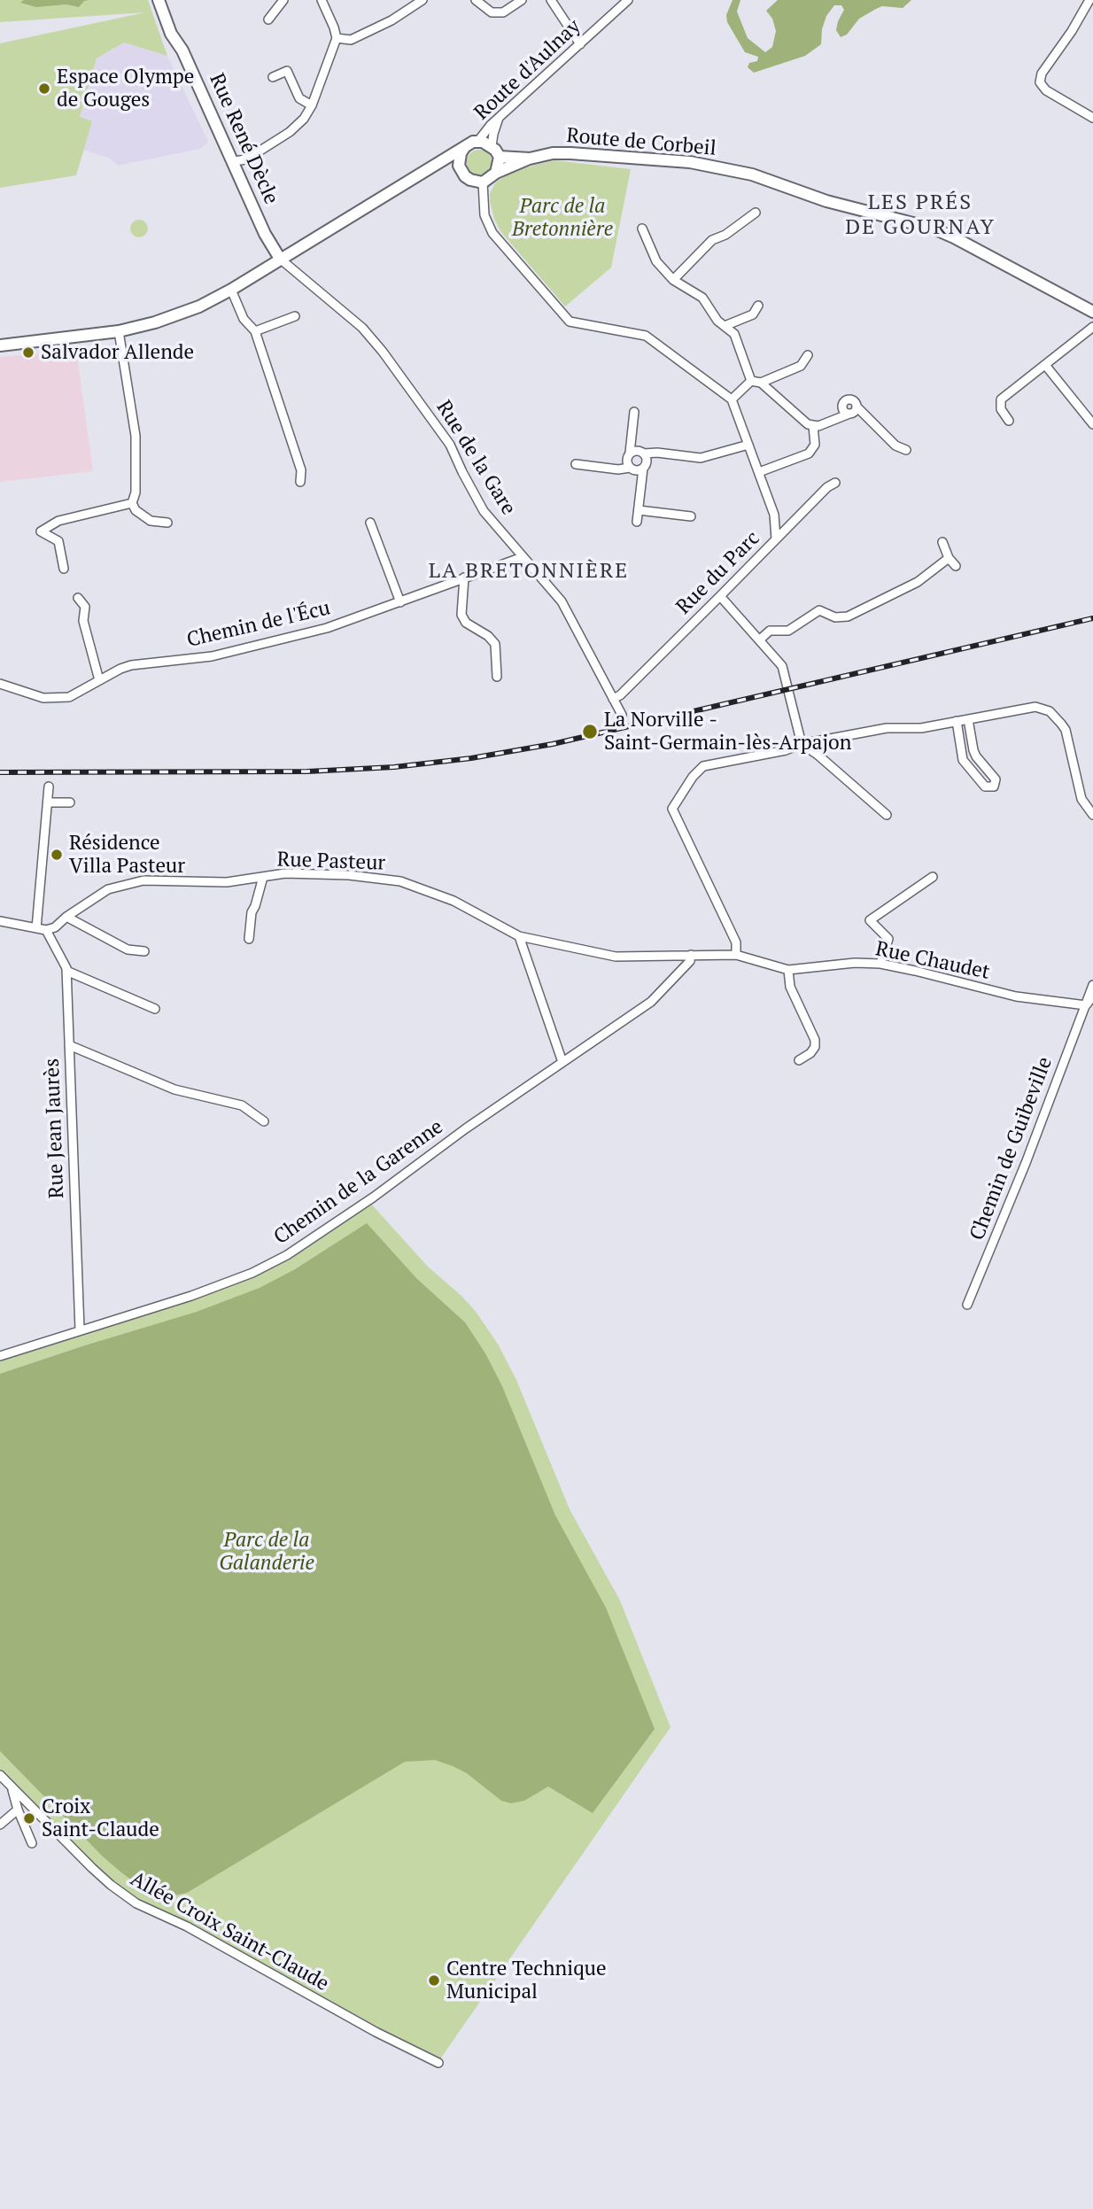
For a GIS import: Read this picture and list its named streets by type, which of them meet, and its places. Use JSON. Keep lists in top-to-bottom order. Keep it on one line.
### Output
{"streets":{"main road":["Rue René Dècle","Route de Corbeil"],"street":["Route d'Aulnay","Rue de la Gare","Rue du Parc","Chemin de l'Écu","Rue Pasteur","Rue Chaudet","Rue Jean Jaurès","Chemin de Guibeville","Chemin de la Garenne","Allée Croix Saint-Claude"]},"crossings":[["Route d'Aulnay","Route de Corbeil"],["Rue René Dècle","Rue de la Gare"],["Rue de la Gare","Rue du Parc"],["Rue de la Gare","Chemin de l'Écu"],["Rue Pasteur","Rue Chaudet"],["Rue Pasteur","Rue Jean Jaurès"],["Rue Pasteur","Chemin de la Garenne"],["Rue Chaudet","Chemin de Guibeville"],["Rue Jean Jaurès","Chemin de la Garenne"]],"districts":["LES PRÉS DE GOURNAY","LA BRETONNIÈRE"],"parks":["Parc de la Bretonnière","Parc de la Galanderie"],"places":["Espace Olympe de Gouges","Salvador Allende","La Norville - Saint-Germain-lès-Arpajon","Résidence Villa Pasteur","Croix Saint-Claude","Centre Technique Municipal"]}
